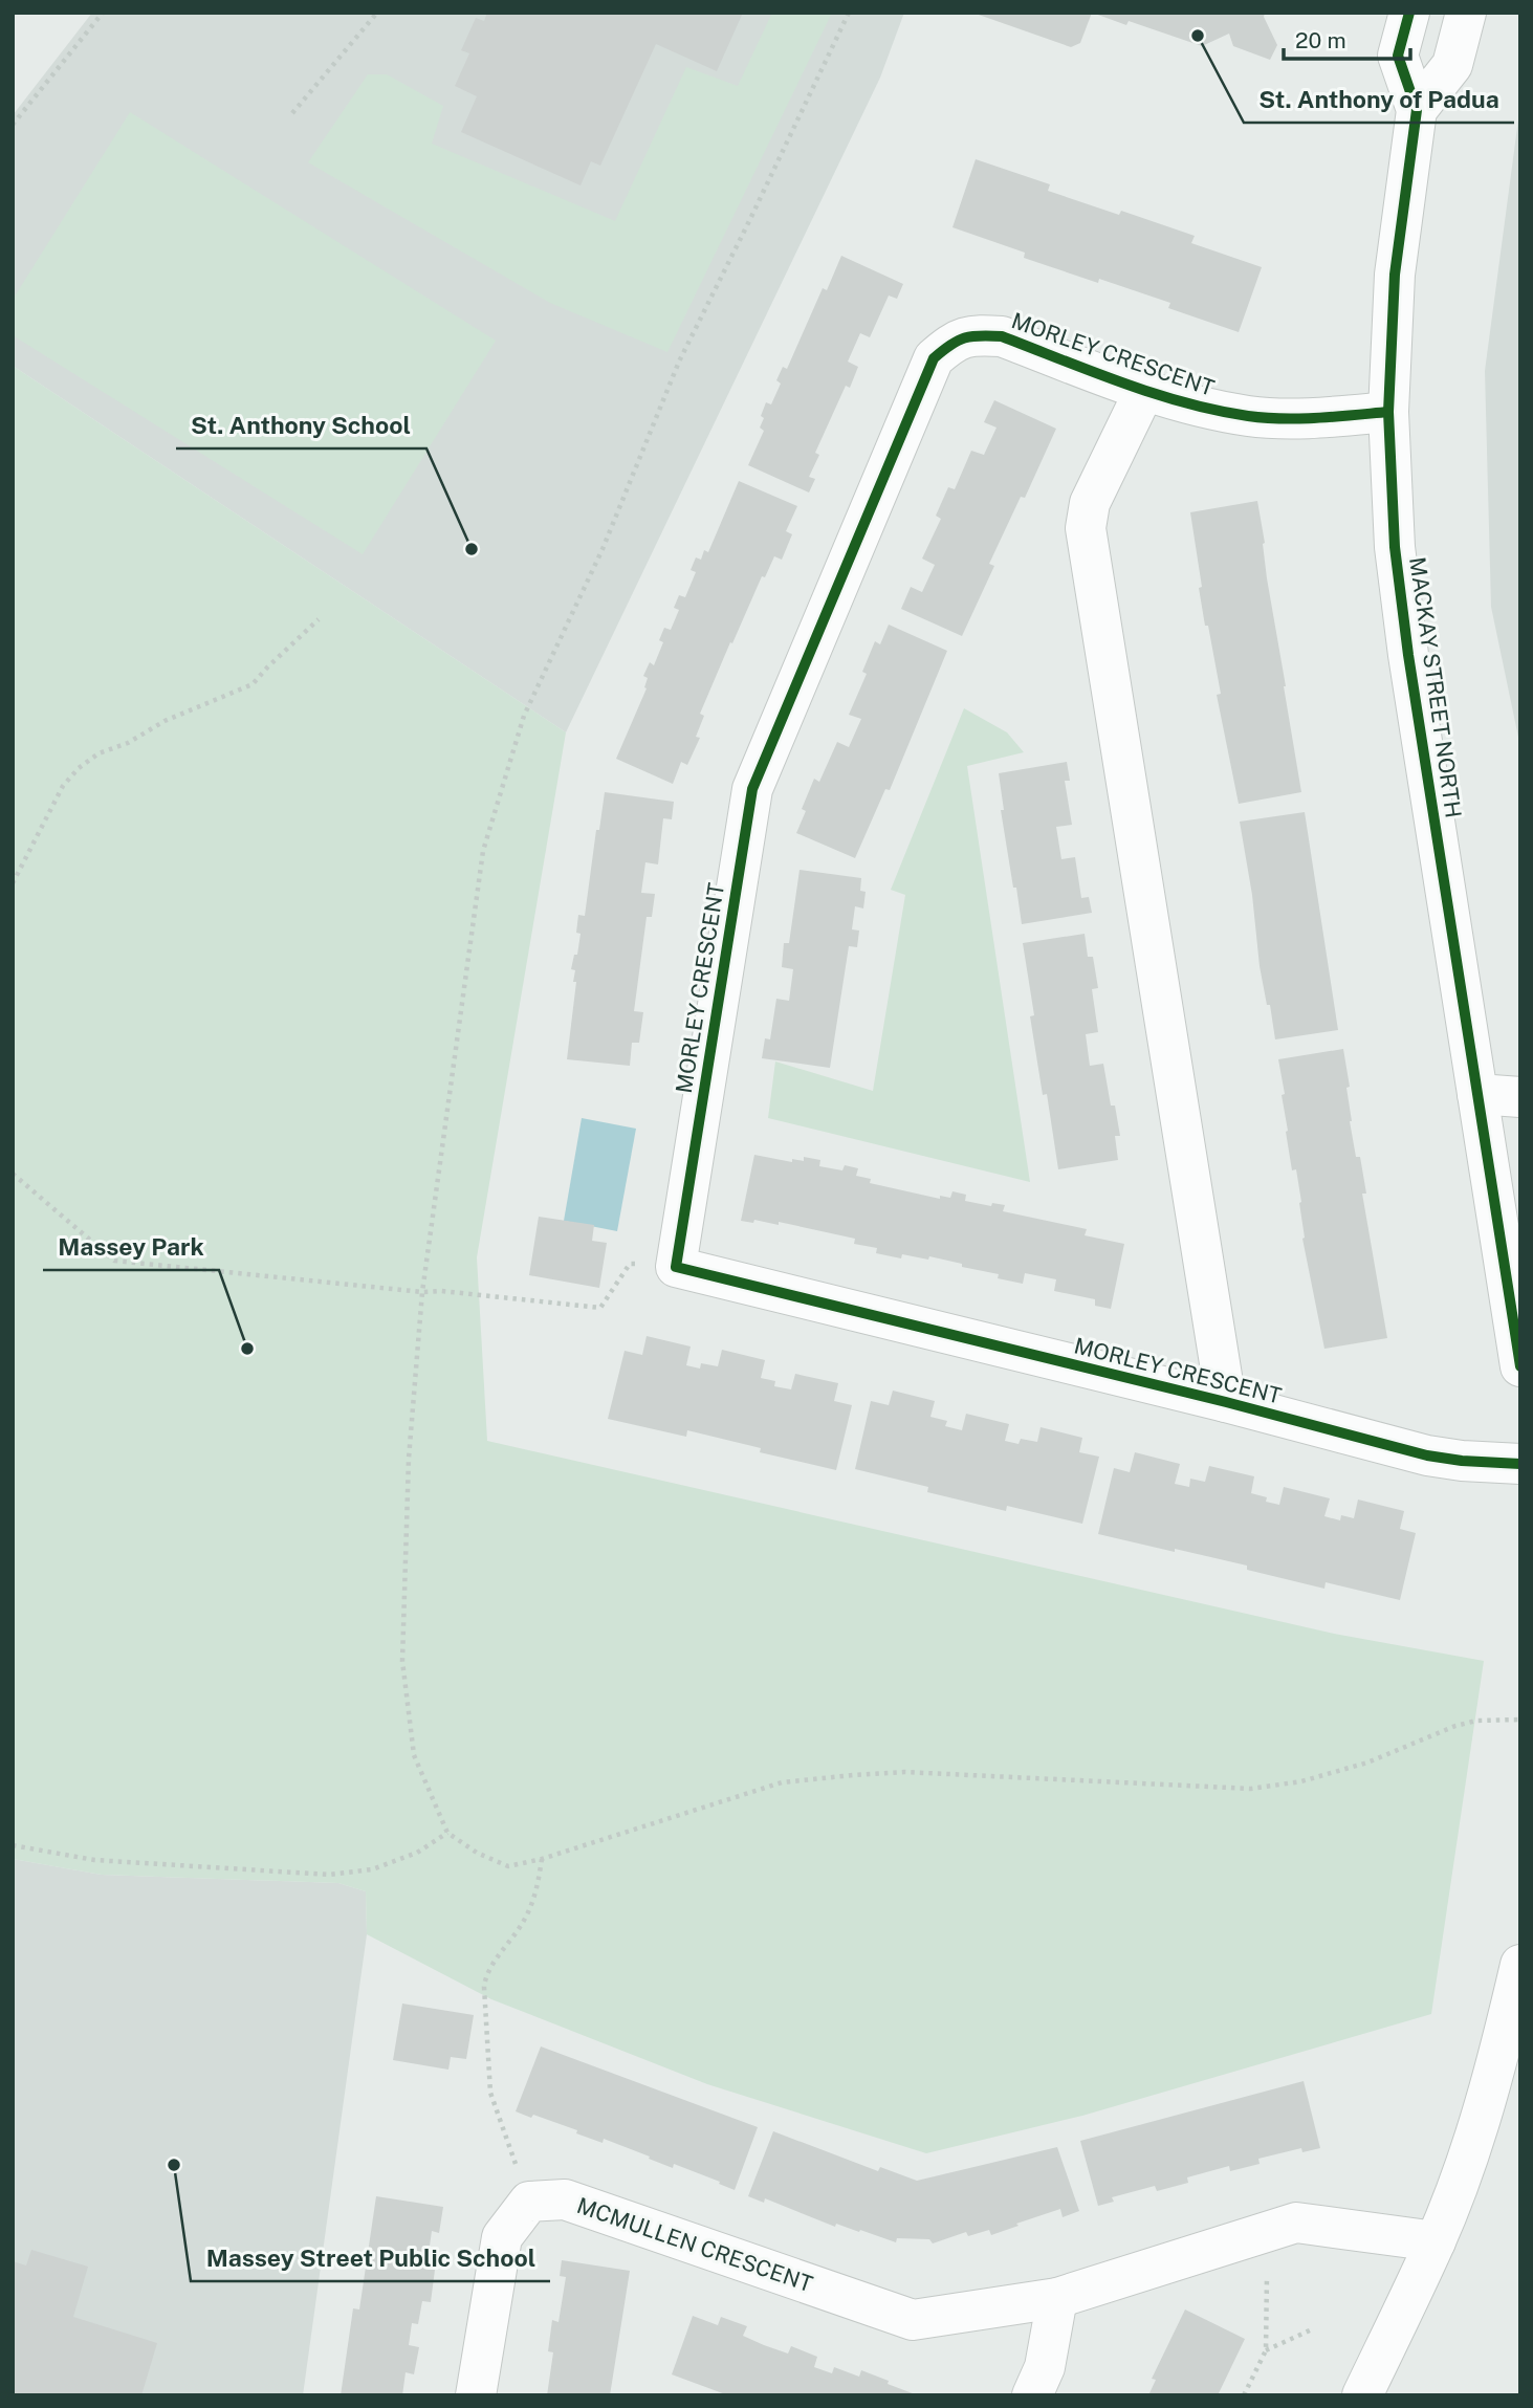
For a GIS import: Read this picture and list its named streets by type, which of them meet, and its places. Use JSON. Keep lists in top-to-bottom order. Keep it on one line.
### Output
{"streets":{"street":["MORLEY CRESCENT","MACKAY STREET NORTH","MCMULLEN CRESCENT"]},"crossings":[["MORLEY CRESCENT","MACKAY STREET NORTH"]],"places":["St. Anthony of Padua","St. Anthony School","Massey Park","Massey Street Public School"],"scale_bar":"20 m"}
